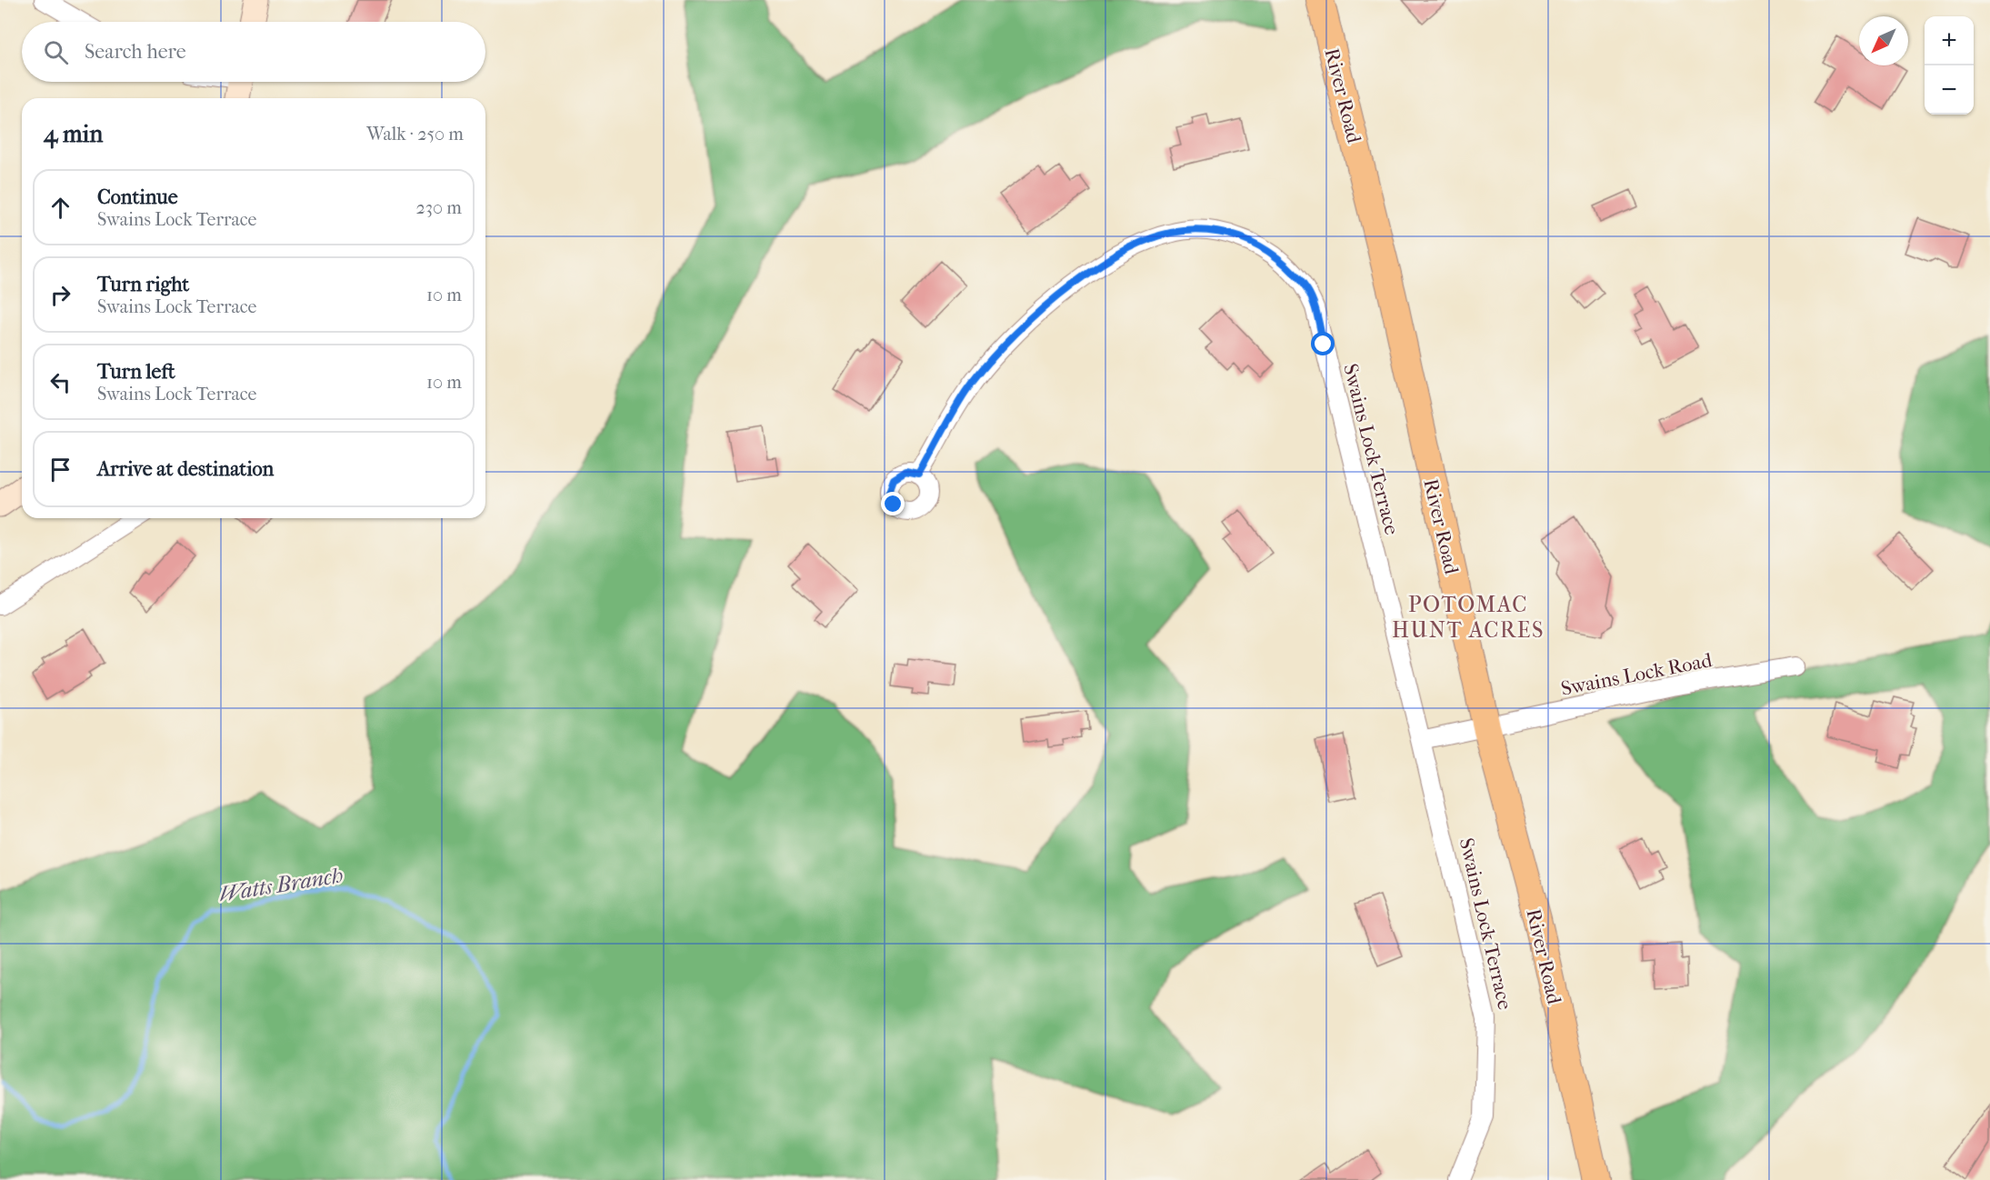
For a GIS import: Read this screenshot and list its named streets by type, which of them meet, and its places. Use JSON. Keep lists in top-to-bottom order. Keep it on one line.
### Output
{"streets":{"main road":["River Road"],"street":["Swains Lock Terrace","Swains Lock Road"]},"crossings":[["River Road","Swains Lock Road"]],"districts":["POTOMAC HUNT ACRES"],"water":["Watts Branch"],"north":"bottom left","page":{"map_buttons":["+","−"],"search":"Search here","heading":["4 min","Walk · 250 m"],"list":[["Continue","Swains Lock Terrace","230 m"],["Turn right","Swains Lock Terrace","10 m"],["Turn left","Swains Lock Terrace","10 m"],"Arrive at destination"]}}
